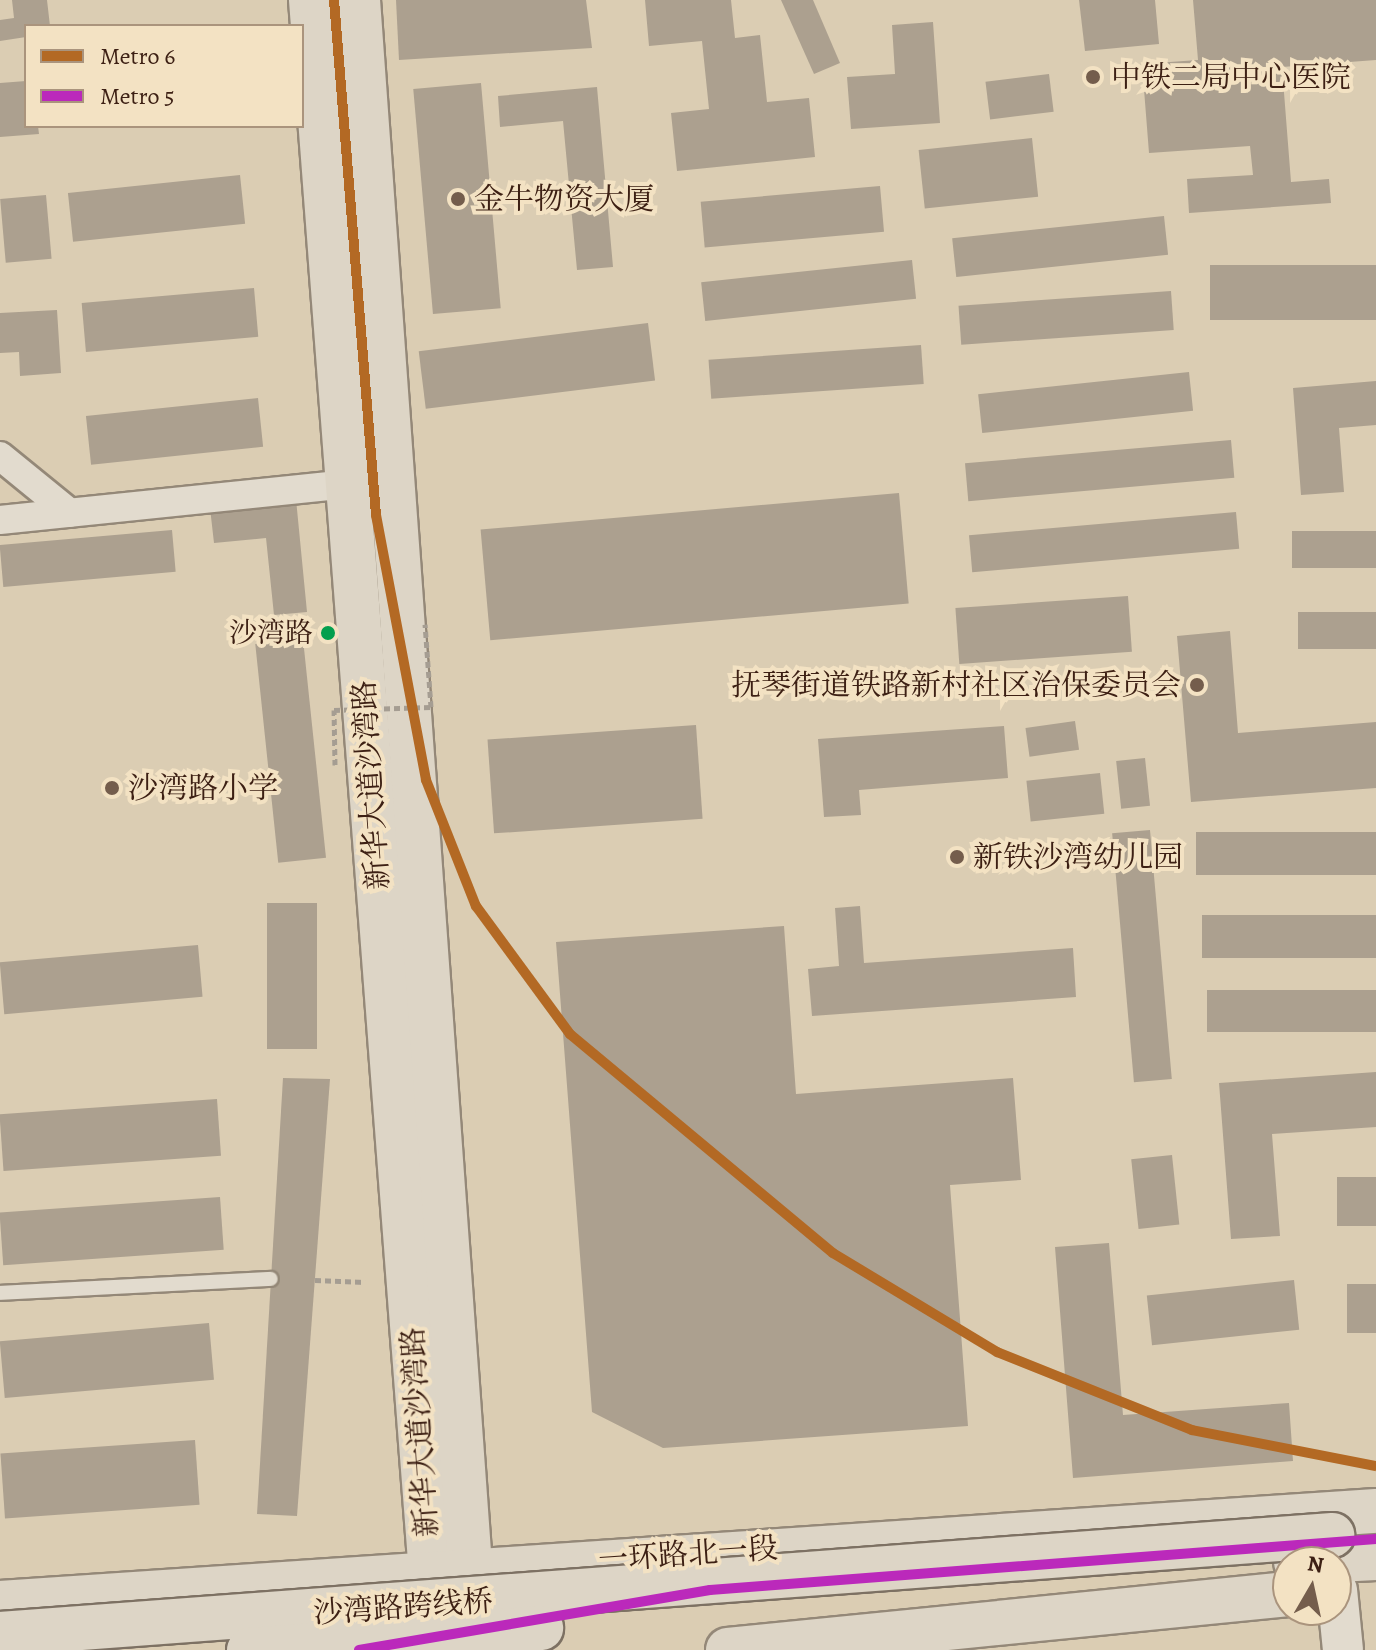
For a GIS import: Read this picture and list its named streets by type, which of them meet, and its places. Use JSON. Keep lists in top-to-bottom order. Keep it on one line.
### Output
{"streets":{"main road":["新华大道沙湾路","一环路北一段","沙湾路跨线桥"]},"crossings":[["新华大道沙湾路","一环路北一段"]],"places":["中铁二局中心医院","金牛物资大厦","沙湾路","抚琴街道铁路新村社区治保委员会","沙湾路小学","新铁沙湾幼儿园"],"lines":["metro line 6","metro line 5"],"legend":["Metro 6","Metro 5"],"north":"top"}
